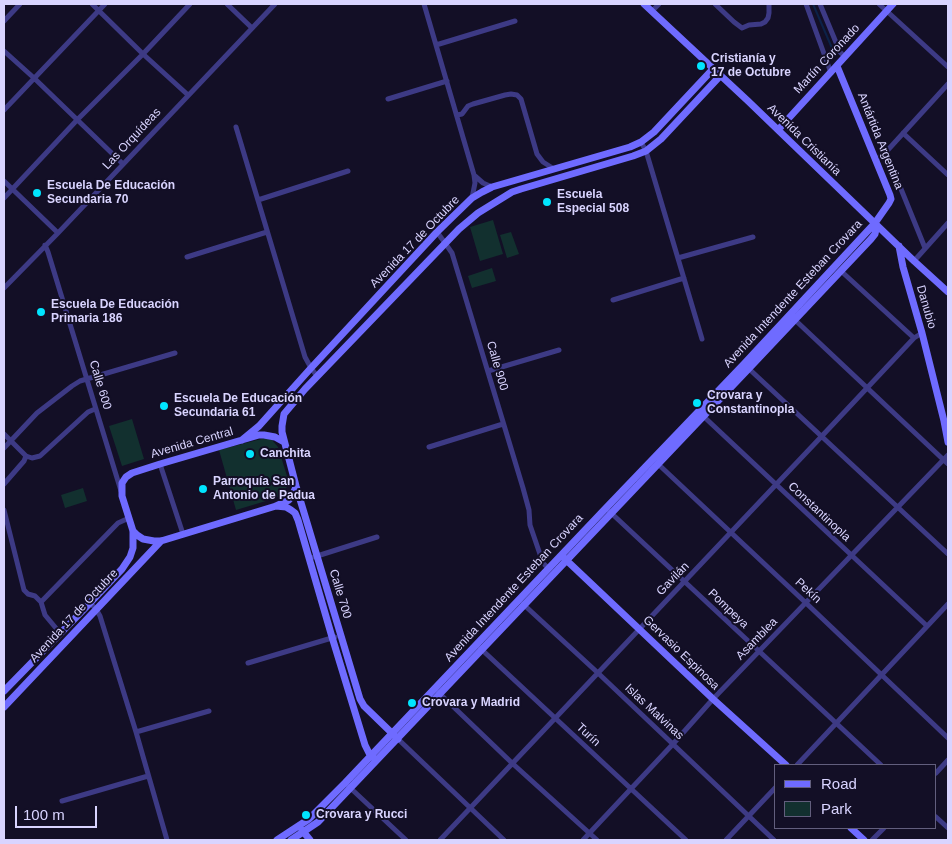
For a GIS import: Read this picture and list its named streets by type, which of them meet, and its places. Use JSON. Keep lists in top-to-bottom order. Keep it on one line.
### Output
{"streets":{"main road":["Martín Coronado","Avenida Cristianía","Antártida Argentina","Avenida 17 de Octubre","Avenida Intendente Esteban Crovara","Danubio","Calle 600","Avenida Central","Calle 700","Gervasio Espinosa"],"street":["Las Orquídeas","Calle 900","Constantinopla","Gavilán","Pekín","Pompeya","Asamblea","Islas Malvinas","Turín"]},"crossings":[["Martín Coronado","Avenida Cristianía"],["Martín Coronado","Antártida Argentina"],["Las Orquídeas","Calle 600"],["Avenida Cristianía","Antártida Argentina"],["Avenida Cristianía","Avenida 17 de Octubre"],["Avenida Cristianía","Avenida Intendente Esteban Crovara"],["Avenida Cristianía","Danubio"],["Antártida Argentina","Avenida Intendente Esteban Crovara"],["Avenida 17 de Octubre","Calle 900"],["Avenida 17 de Octubre","Calle 600"],["Avenida 17 de Octubre","Avenida Central"],["Avenida 17 de Octubre","Calle 700"],["Avenida Intendente Esteban Crovara","Calle 900"],["Avenida Intendente Esteban Crovara","Constantinopla"],["Avenida Intendente Esteban Crovara","Pekín"],["Avenida Intendente Esteban Crovara","Calle 700"],["Avenida Intendente Esteban Crovara","Pompeya"],["Avenida Intendente Esteban Crovara","Gervasio Espinosa"],["Avenida Intendente Esteban Crovara","Islas Malvinas"],["Avenida Intendente Esteban Crovara","Turín"],["Danubio","Gavilán"],["Avenida Central","Calle 700"],["Constantinopla","Gavilán"],["Constantinopla","Asamblea"],["Gavilán","Pekín"],["Gavilán","Pompeya"],["Gavilán","Gervasio Espinosa"],["Gavilán","Islas Malvinas"],["Gavilán","Turín"],["Pekín","Asamblea"],["Pompeya","Asamblea"],["Asamblea","Gervasio Espinosa"],["Asamblea","Islas Malvinas"],["Asamblea","Turín"]],"places":["Cristianía y 17 de Octubre","Escuela De Educación Secundaria 70","Escuela Especial 508","Escuela De Educación Primaria 186","Crovara y Constantinopla","Escuela De Educación Secundaria 61","Canchita","Parroquía San Antonio de Padua","Crovara y Madrid","Crovara y Rucci"],"legend":["Road","Park"],"scale_bar":"100 m"}
